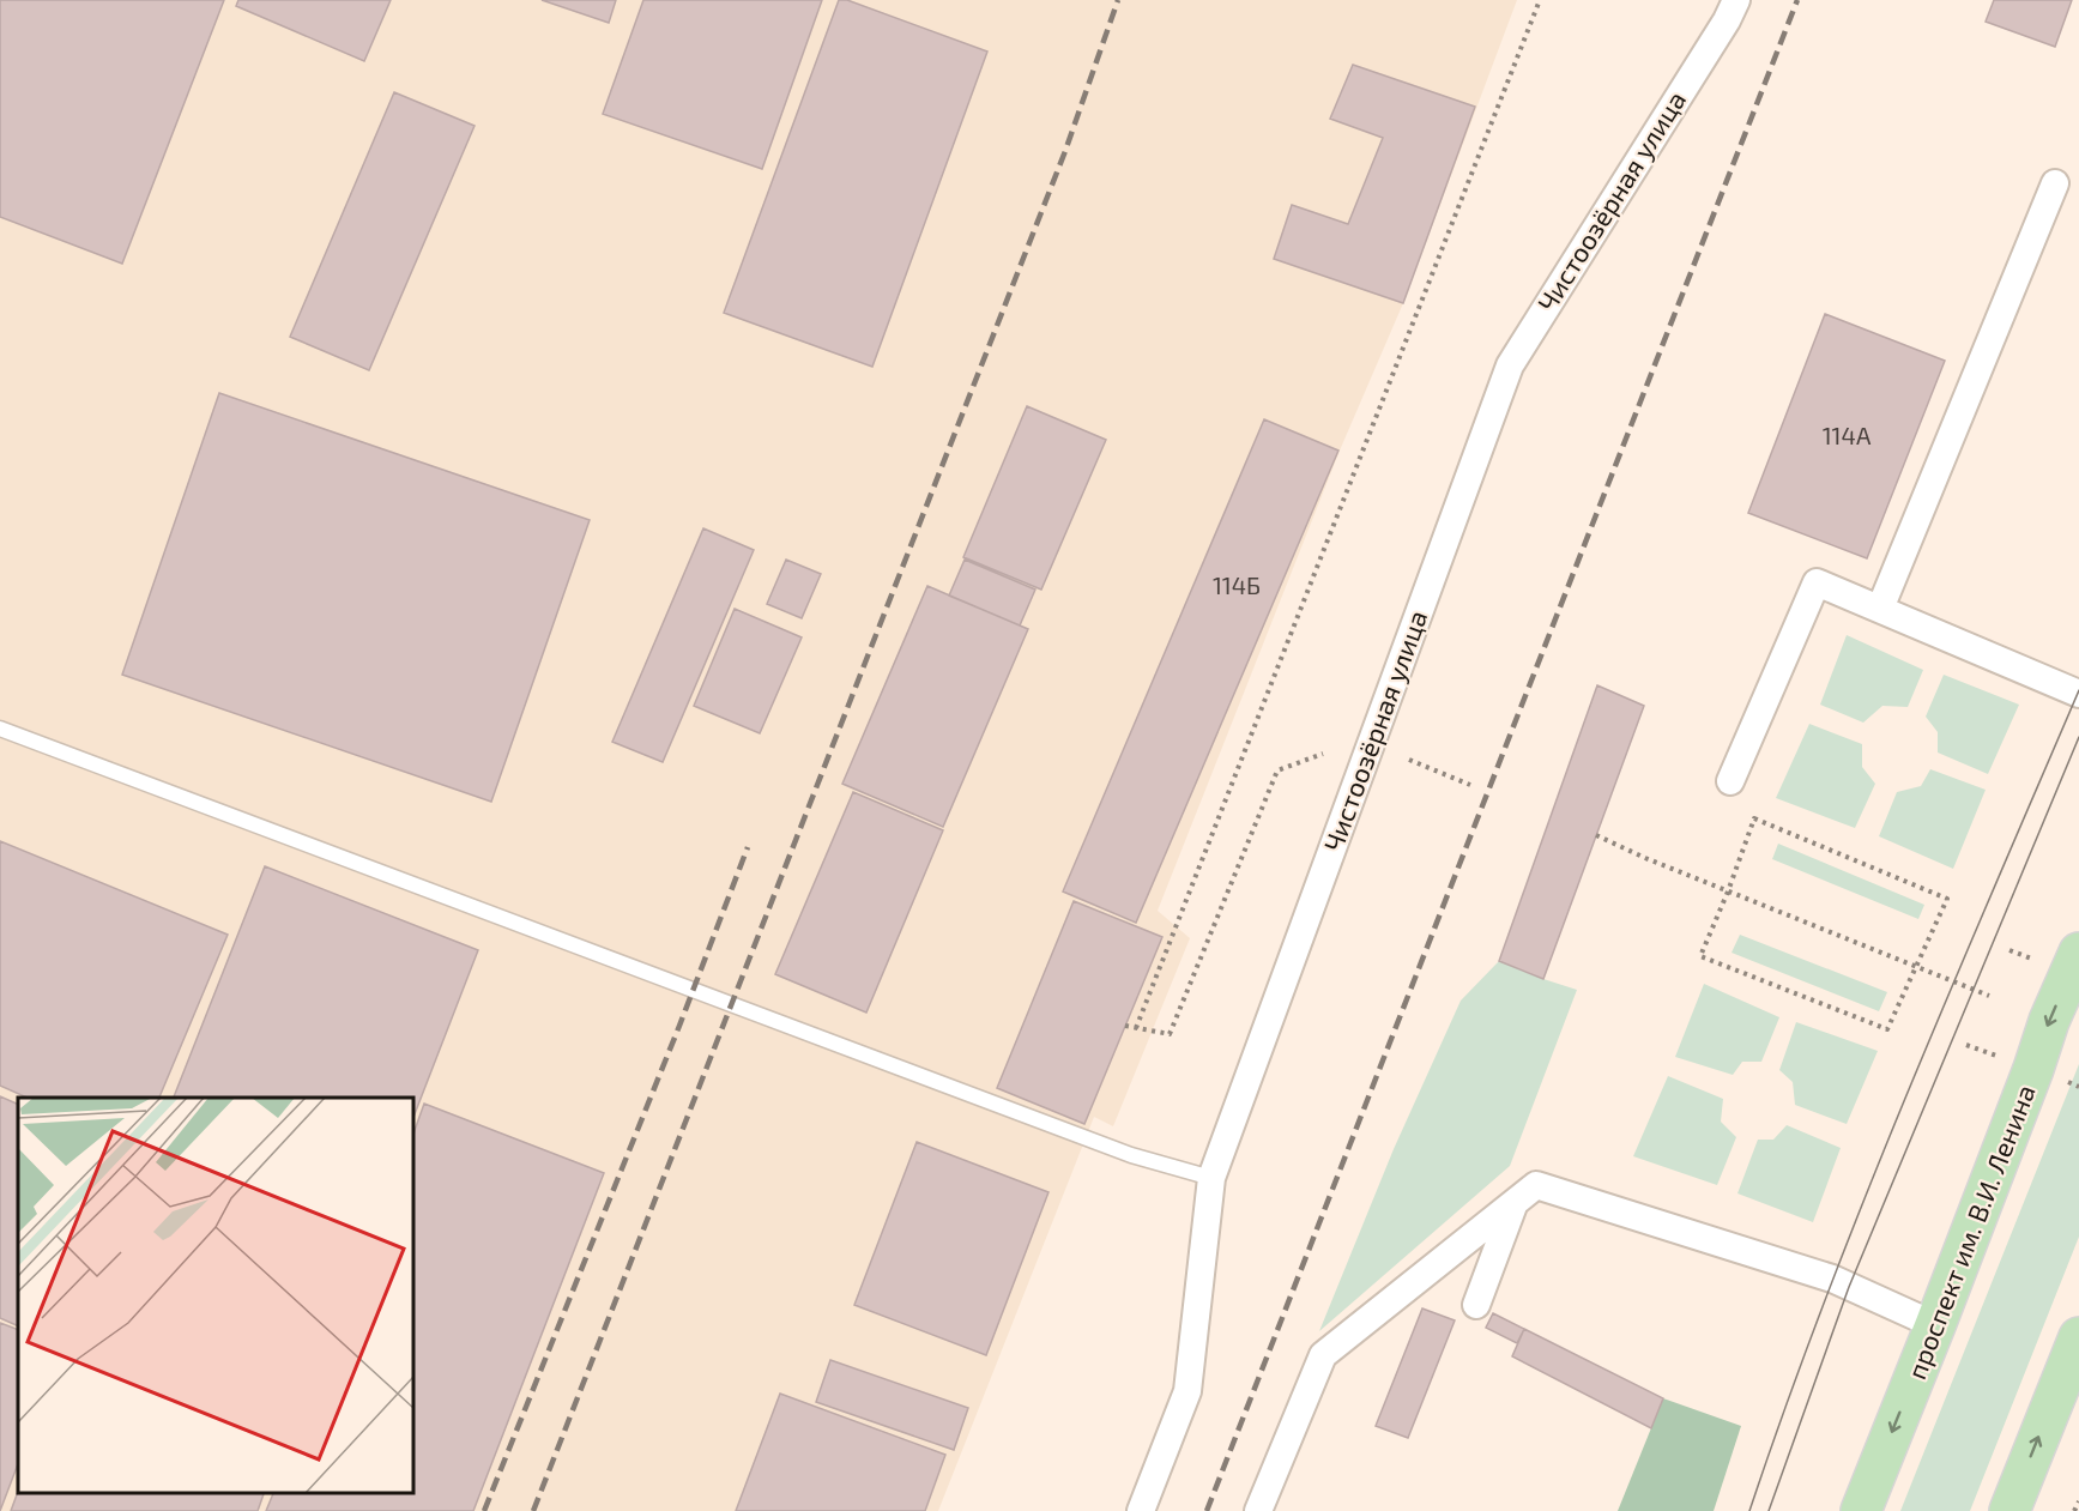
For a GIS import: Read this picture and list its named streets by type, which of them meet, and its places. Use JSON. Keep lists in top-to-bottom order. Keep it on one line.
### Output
{"streets":{"main road":["проспект им. В.И. Ленина"],"street":["Чистоозёрная улица"]},"house_numbers":["114А","114Б"]}
